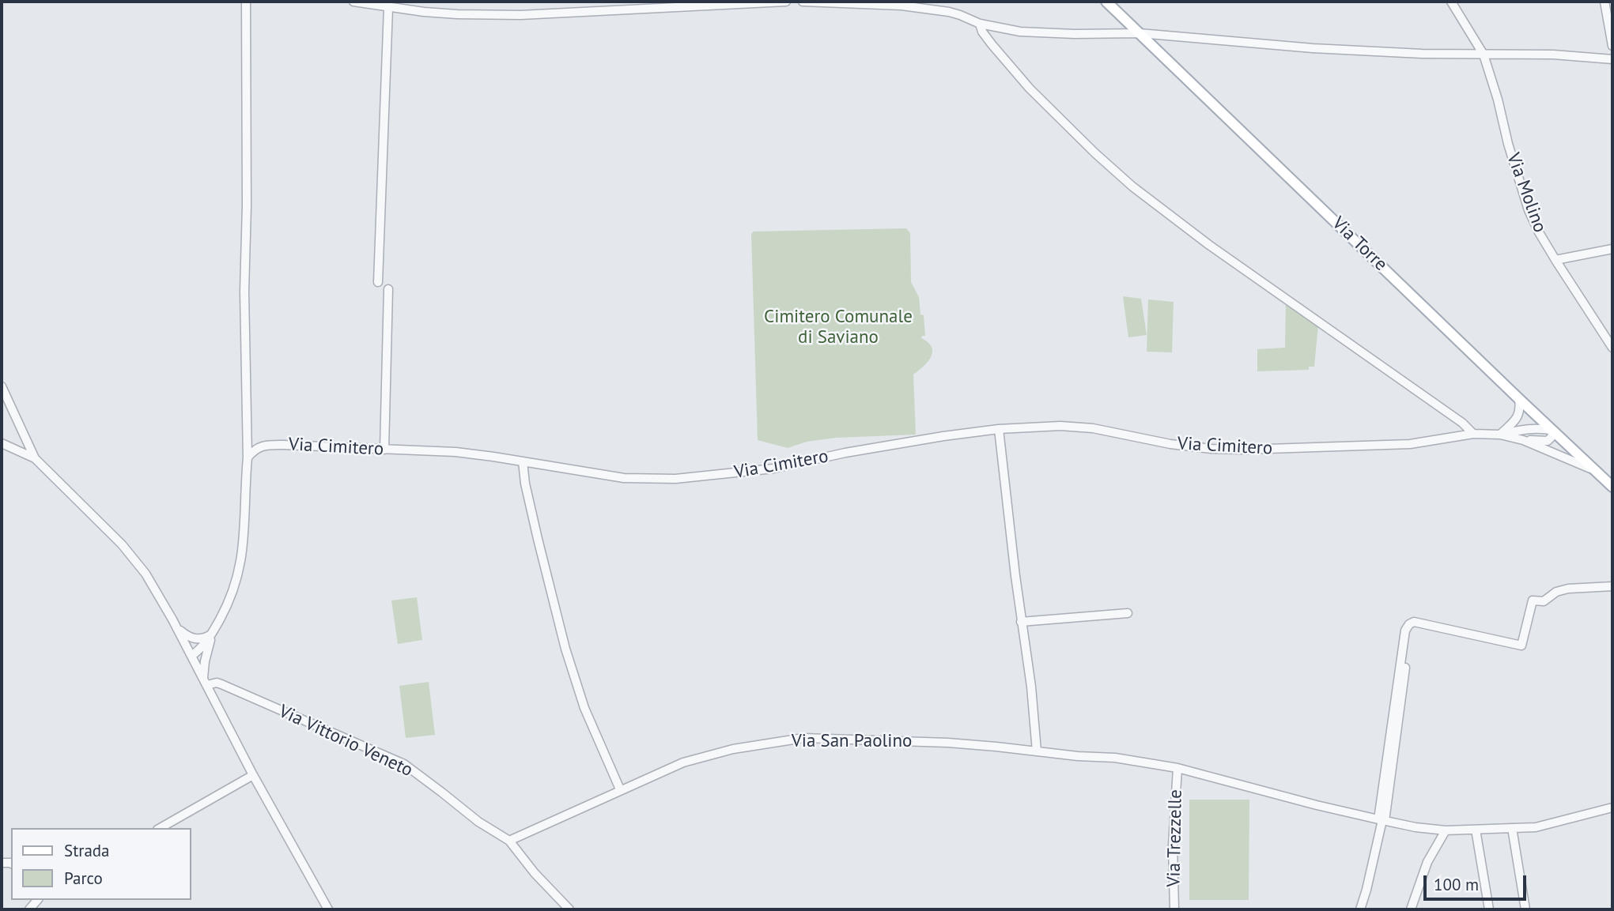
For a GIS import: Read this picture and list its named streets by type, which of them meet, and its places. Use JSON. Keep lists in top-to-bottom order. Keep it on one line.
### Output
{"streets":{"main road":["Via Torre"],"street":["Via Molino","Via Cimitero","Via Vittorio Veneto","Via San Paolino","Via Trezzelle"]},"crossings":[["Via Torre","Via Cimitero"],["Via Vittorio Veneto","Via San Paolino"],["Via San Paolino","Via Trezzelle"]],"parks":["Cimitero Comunale di Saviano"],"legend":["Strada","Parco"],"scale_bar":"100 m"}
